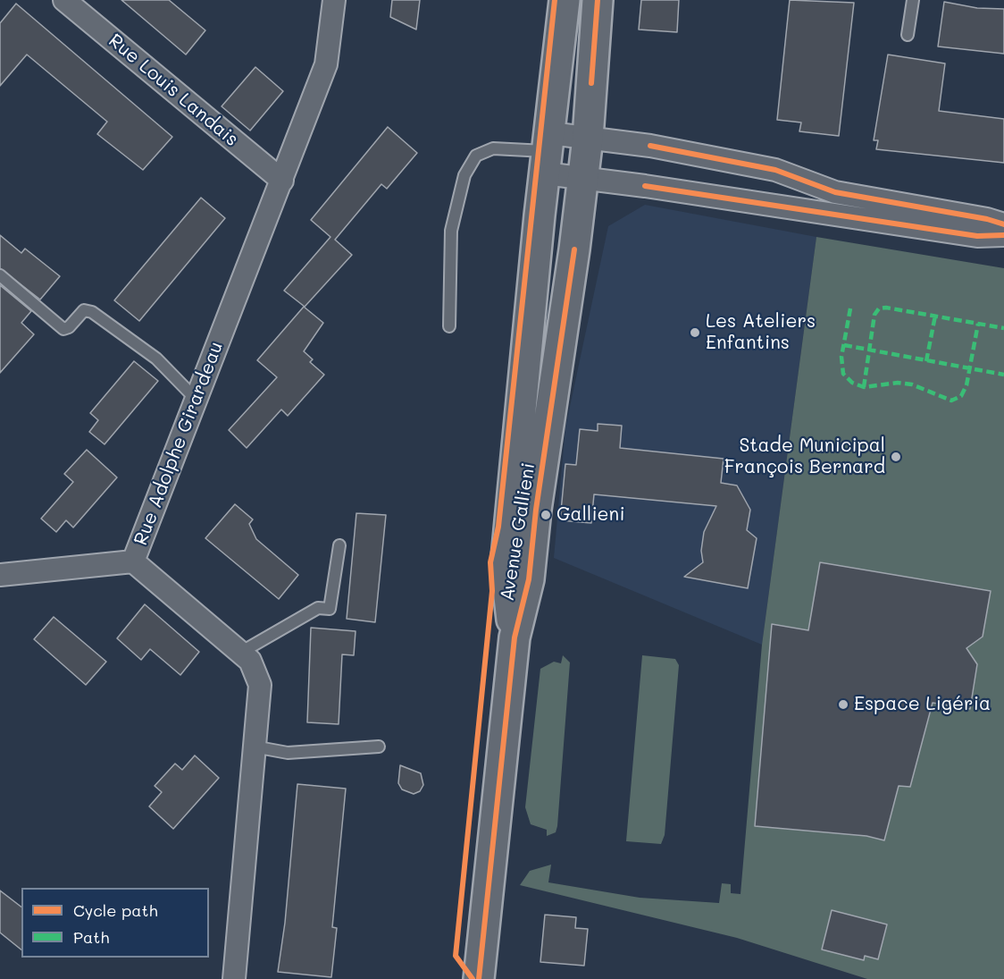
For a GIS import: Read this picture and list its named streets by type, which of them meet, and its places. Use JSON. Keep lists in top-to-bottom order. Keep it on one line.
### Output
{"streets":{"main road":["Avenue Gallieni"],"street":["Rue Louis Landais","Rue Adolphe Girardeau"]},"crossings":[["Rue Louis Landais","Rue Adolphe Girardeau"]],"places":["Les Ateliers Enfantins","Stade Municipal François Bernard","Gallieni","Espace Ligéria"],"legend":["Cycle path","Path"]}
